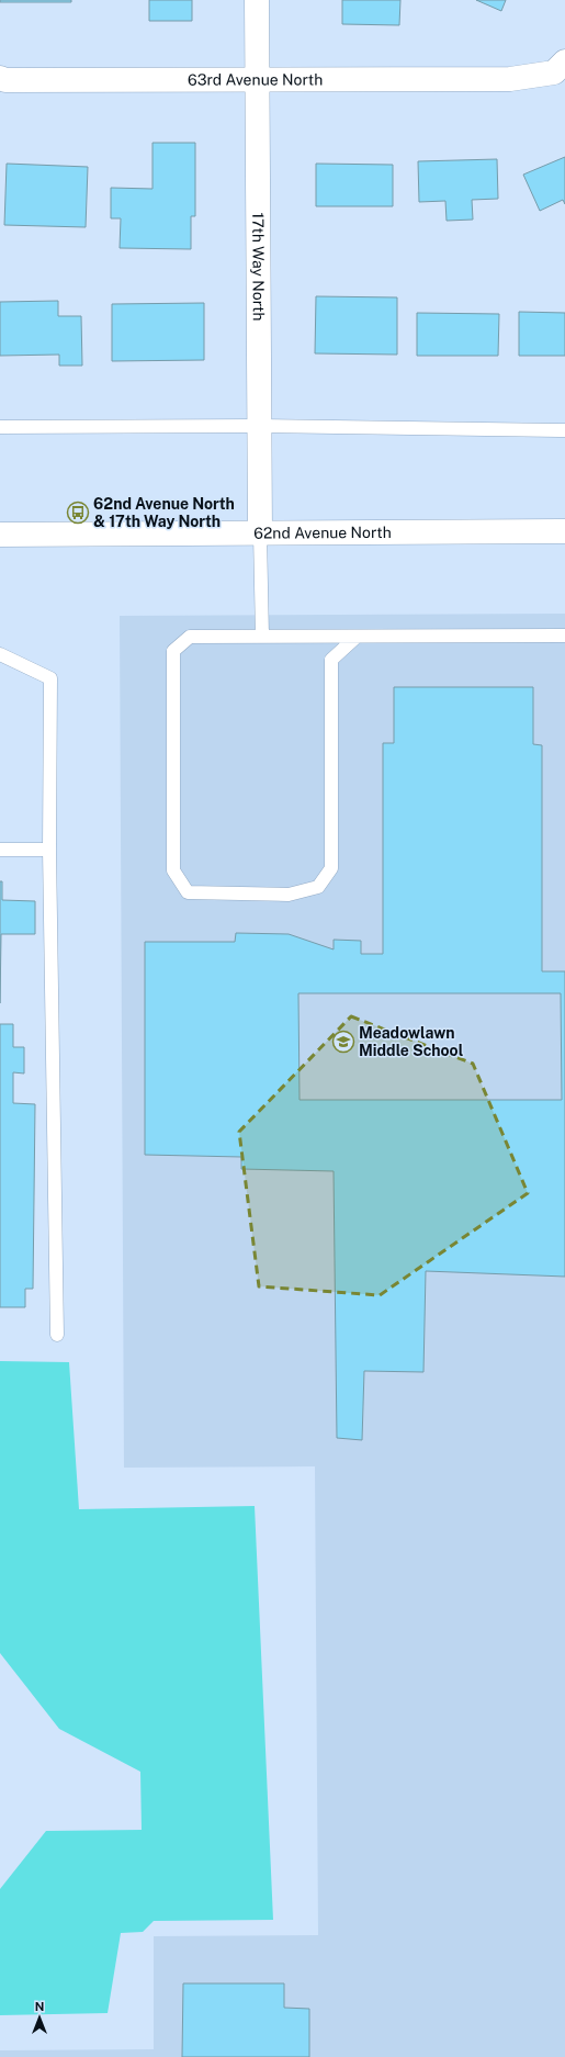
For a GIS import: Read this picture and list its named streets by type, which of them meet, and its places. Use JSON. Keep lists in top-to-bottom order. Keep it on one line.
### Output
{"streets":{"street":["63rd Avenue North","17th Way North","62nd Avenue North"]},"crossings":[["63rd Avenue North","17th Way North"],["17th Way North","62nd Avenue North"]],"places":{"bus stop":["62nd Avenue North & 17th Way North"],"school or university":["Meadowlawn Middle School"]},"north":"top"}
